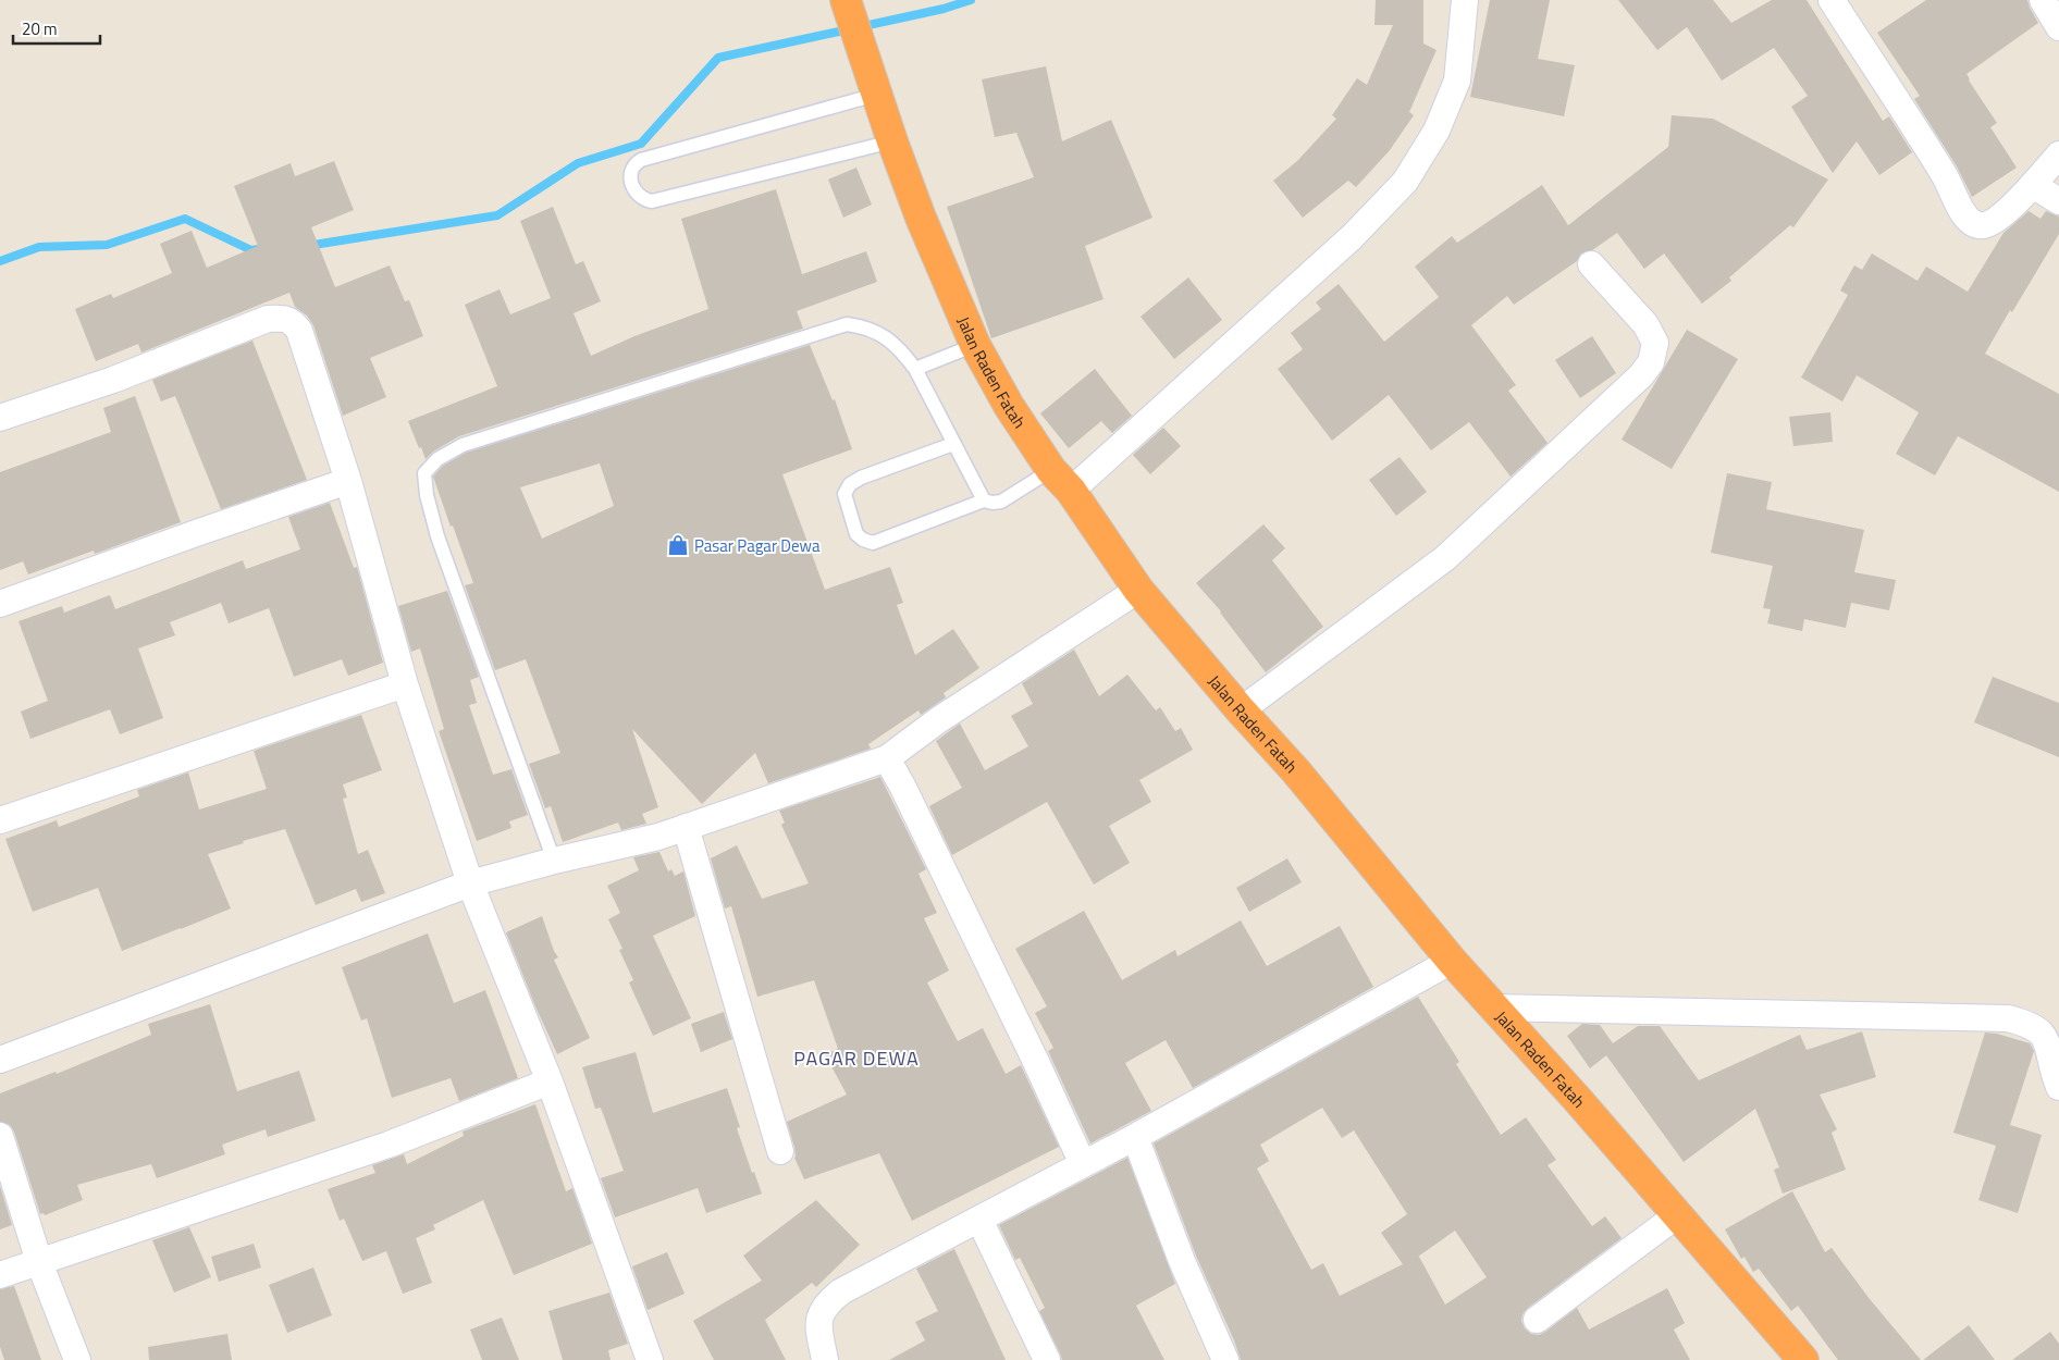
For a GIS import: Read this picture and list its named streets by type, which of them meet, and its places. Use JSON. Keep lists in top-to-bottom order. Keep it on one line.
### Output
{"streets":{"highway":["Jalan Raden Fatah"]},"districts":["PAGAR DEWA"],"places":{"shop":["Pasar Pagar Dewa"]},"scale_bar":"20 m"}
